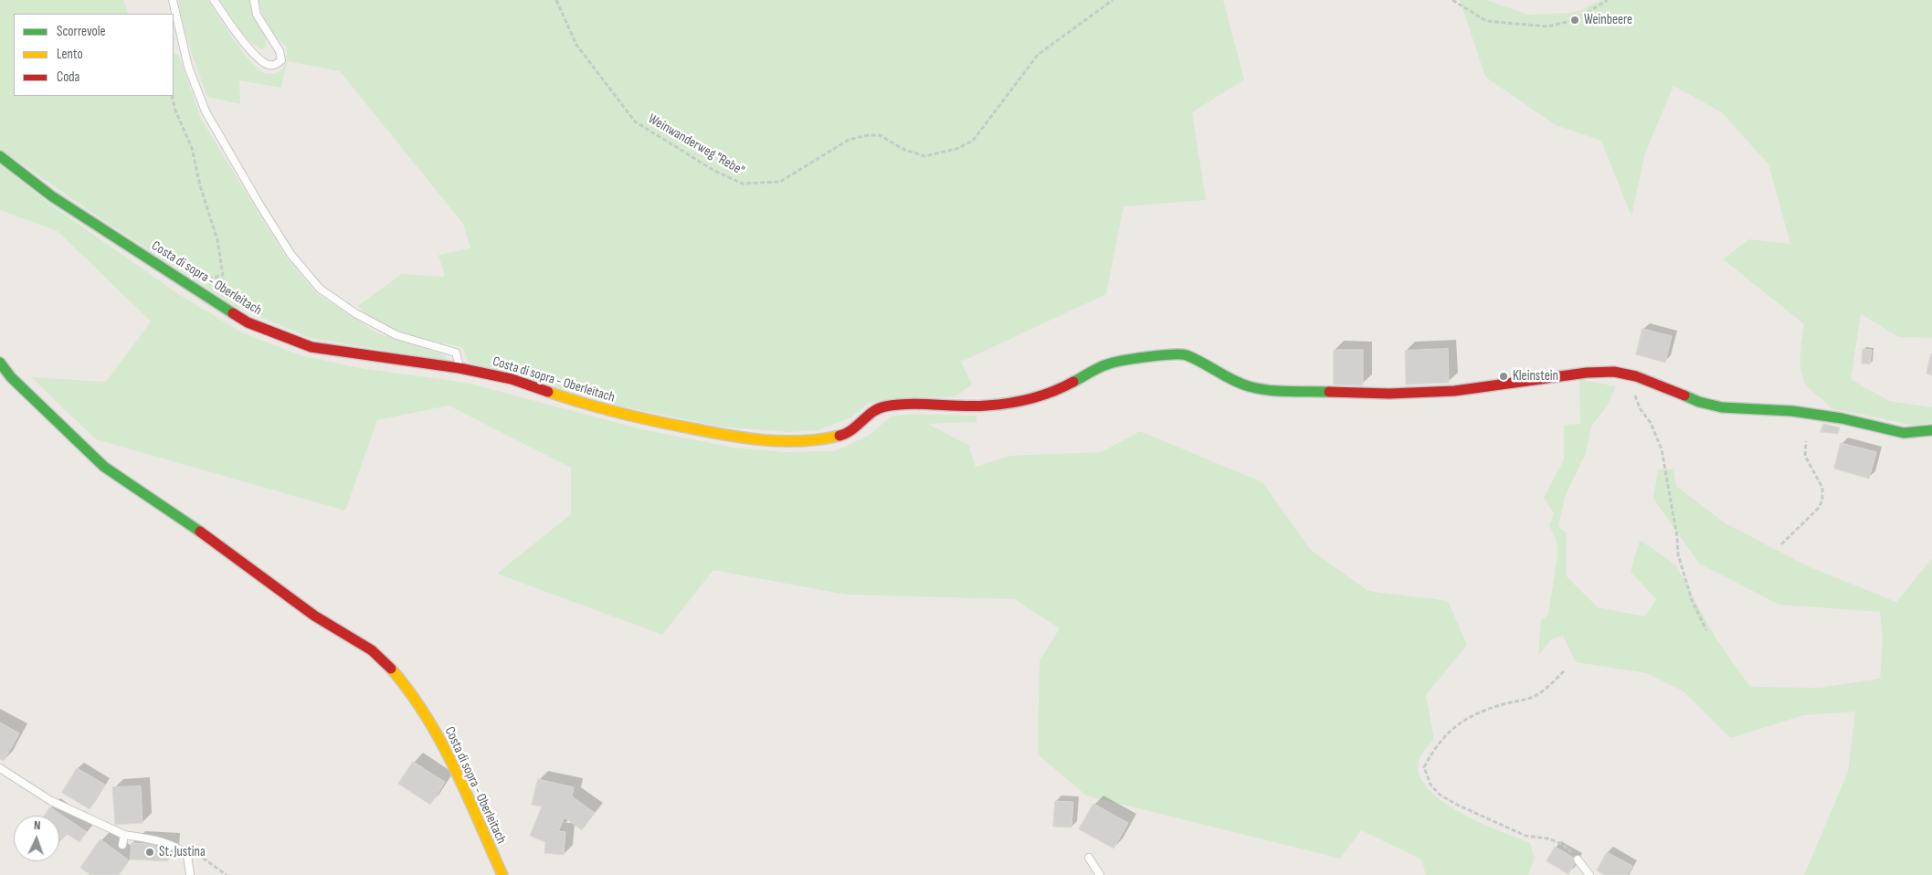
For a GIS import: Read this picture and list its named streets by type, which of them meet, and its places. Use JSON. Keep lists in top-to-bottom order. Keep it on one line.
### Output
{"streets":{"street":["Costa di sopra - Oberleitach"],"path":["Weinwanderweg \"Rebe\""]},"places":["Weinbeere","Kleinstein","St. Justina"],"legend":["Scorrevole","Lento","Coda"],"north":"top"}
